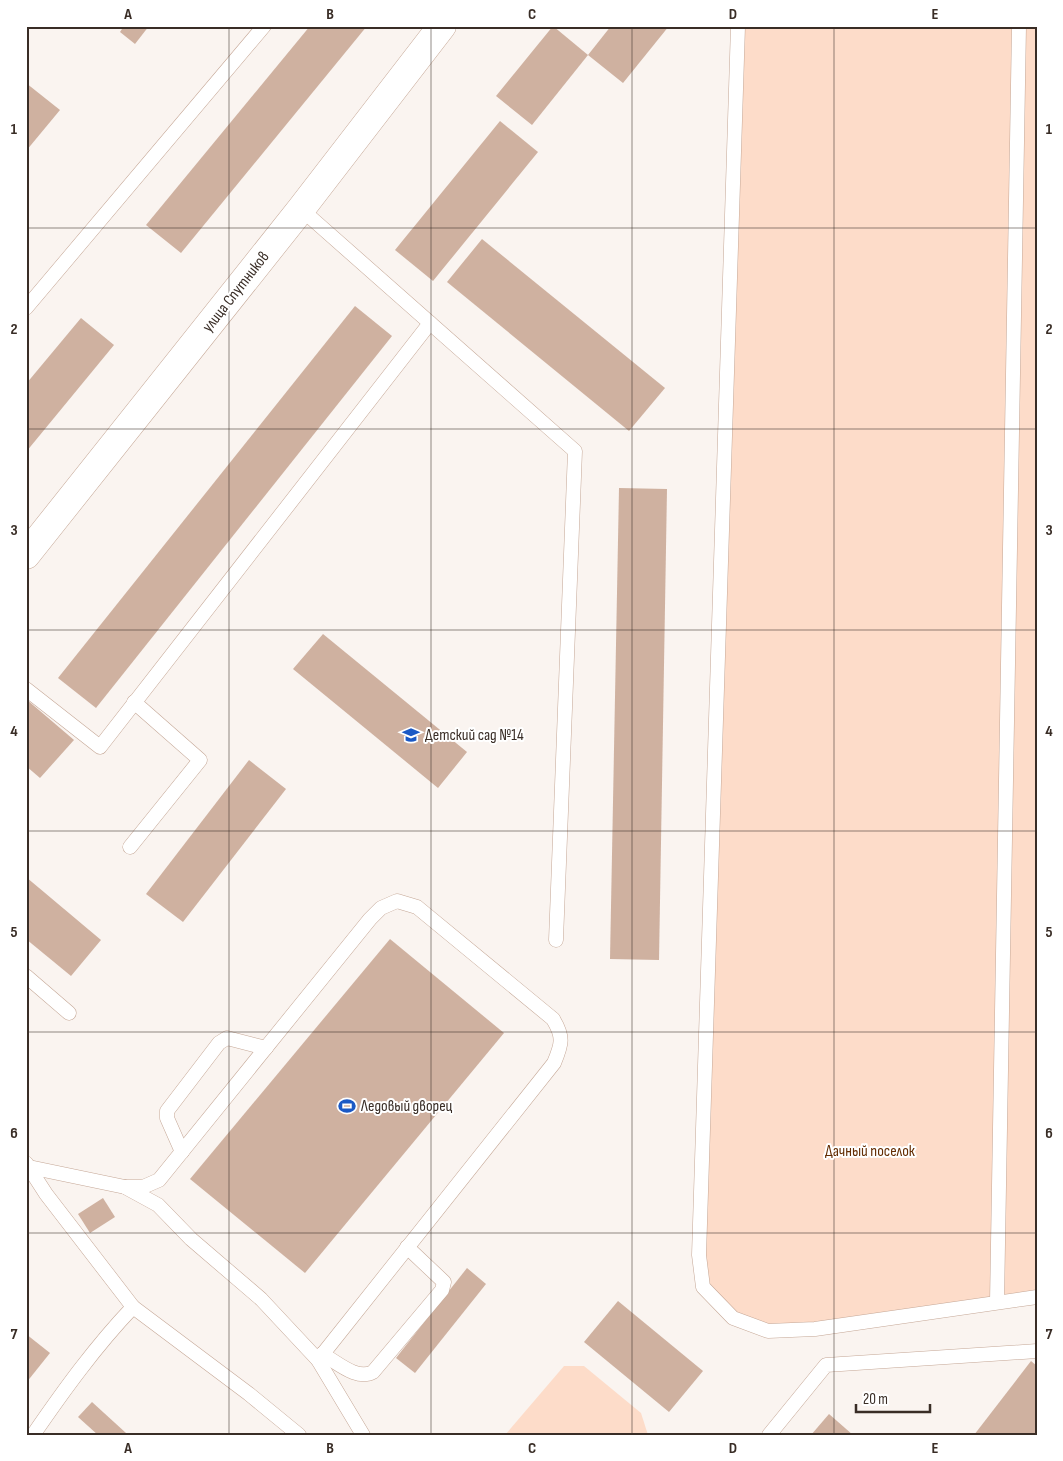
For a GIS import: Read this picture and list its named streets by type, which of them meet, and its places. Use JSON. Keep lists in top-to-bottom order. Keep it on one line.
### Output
{"streets":{"street":["улица Спутников"]},"parks":["Дачный поселок"],"places":{"school or university":["Детский сад №14"],"sports":["Ледовый дворец"]},"scale_bar":"20 m","grid":{"columns":["A","B","C","D","E"],"rows":["1","2","3","4","5","6","7"]}}
